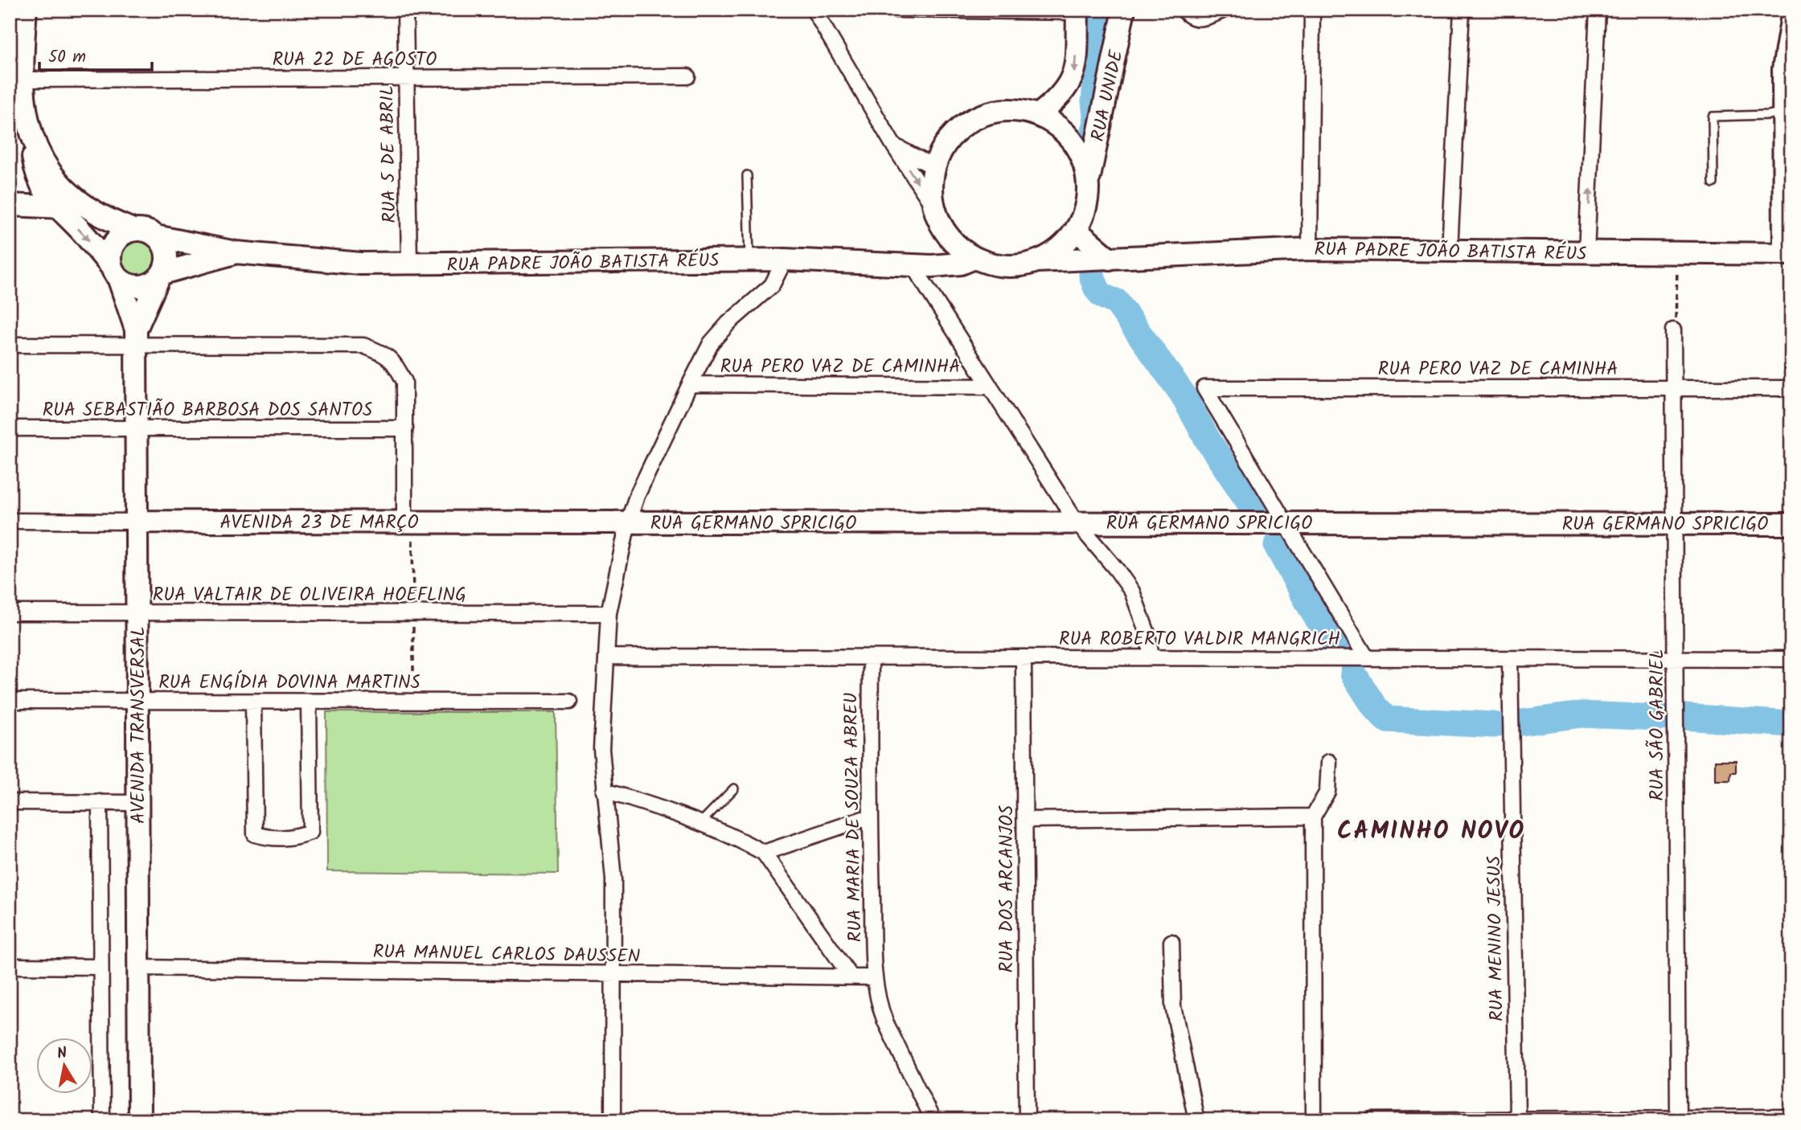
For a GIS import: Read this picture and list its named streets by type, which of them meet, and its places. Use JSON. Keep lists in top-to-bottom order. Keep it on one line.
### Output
{"streets":{"main road":["RUA UNIDE","RUA PADRE JOÃO BATISTA RÉUS","AVENIDA 23 DE MARÇO","RUA GERMANO SPRICIGO","AVENIDA TRANSVERSAL"],"street":["RUA 22 DE AGOSTO","RUA 5 DE ABRIL","RUA PERO VAZ DE CAMINHA","RUA SEBASTIÃO BARBOSA DOS SANTOS","RUA VALTAIR DE OLIVEIRA HOEFLING","RUA ROBERTO VALDIR MANGRICH","RUA ENGÍDIA DOVINA MARTINS","RUA SÃO GABRIEL","RUA MARIA DE SOUZA ABREU","RUA DOS ARCANJOS","RUA MENINO JESUS","RUA MANUEL CARLOS DAUSSEN"]},"crossings":[["RUA 22 DE AGOSTO","RUA 5 DE ABRIL"],["RUA UNIDE","RUA PADRE JOÃO BATISTA RÉUS"],["RUA 5 DE ABRIL","RUA PADRE JOÃO BATISTA RÉUS"],["RUA PADRE JOÃO BATISTA RÉUS","AVENIDA TRANSVERSAL"],["RUA PERO VAZ DE CAMINHA","RUA GERMANO SPRICIGO"],["RUA PERO VAZ DE CAMINHA","RUA SÃO GABRIEL"],["RUA SEBASTIÃO BARBOSA DOS SANTOS","AVENIDA TRANSVERSAL"],["AVENIDA 23 DE MARÇO","RUA GERMANO SPRICIGO"],["AVENIDA 23 DE MARÇO","AVENIDA TRANSVERSAL"],["RUA GERMANO SPRICIGO","RUA SÃO GABRIEL"],["RUA VALTAIR DE OLIVEIRA HOEFLING","AVENIDA TRANSVERSAL"],["RUA ROBERTO VALDIR MANGRICH","RUA SÃO GABRIEL"],["RUA ROBERTO VALDIR MANGRICH","RUA MARIA DE SOUZA ABREU"],["RUA ROBERTO VALDIR MANGRICH","RUA DOS ARCANJOS"],["RUA ROBERTO VALDIR MANGRICH","RUA MENINO JESUS"],["RUA ENGÍDIA DOVINA MARTINS","AVENIDA TRANSVERSAL"],["AVENIDA TRANSVERSAL","RUA MANUEL CARLOS DAUSSEN"],["RUA MARIA DE SOUZA ABREU","RUA MANUEL CARLOS DAUSSEN"]],"districts":["CAMINHO NOVO"],"scale_bar":"50 m","north":"top"}
